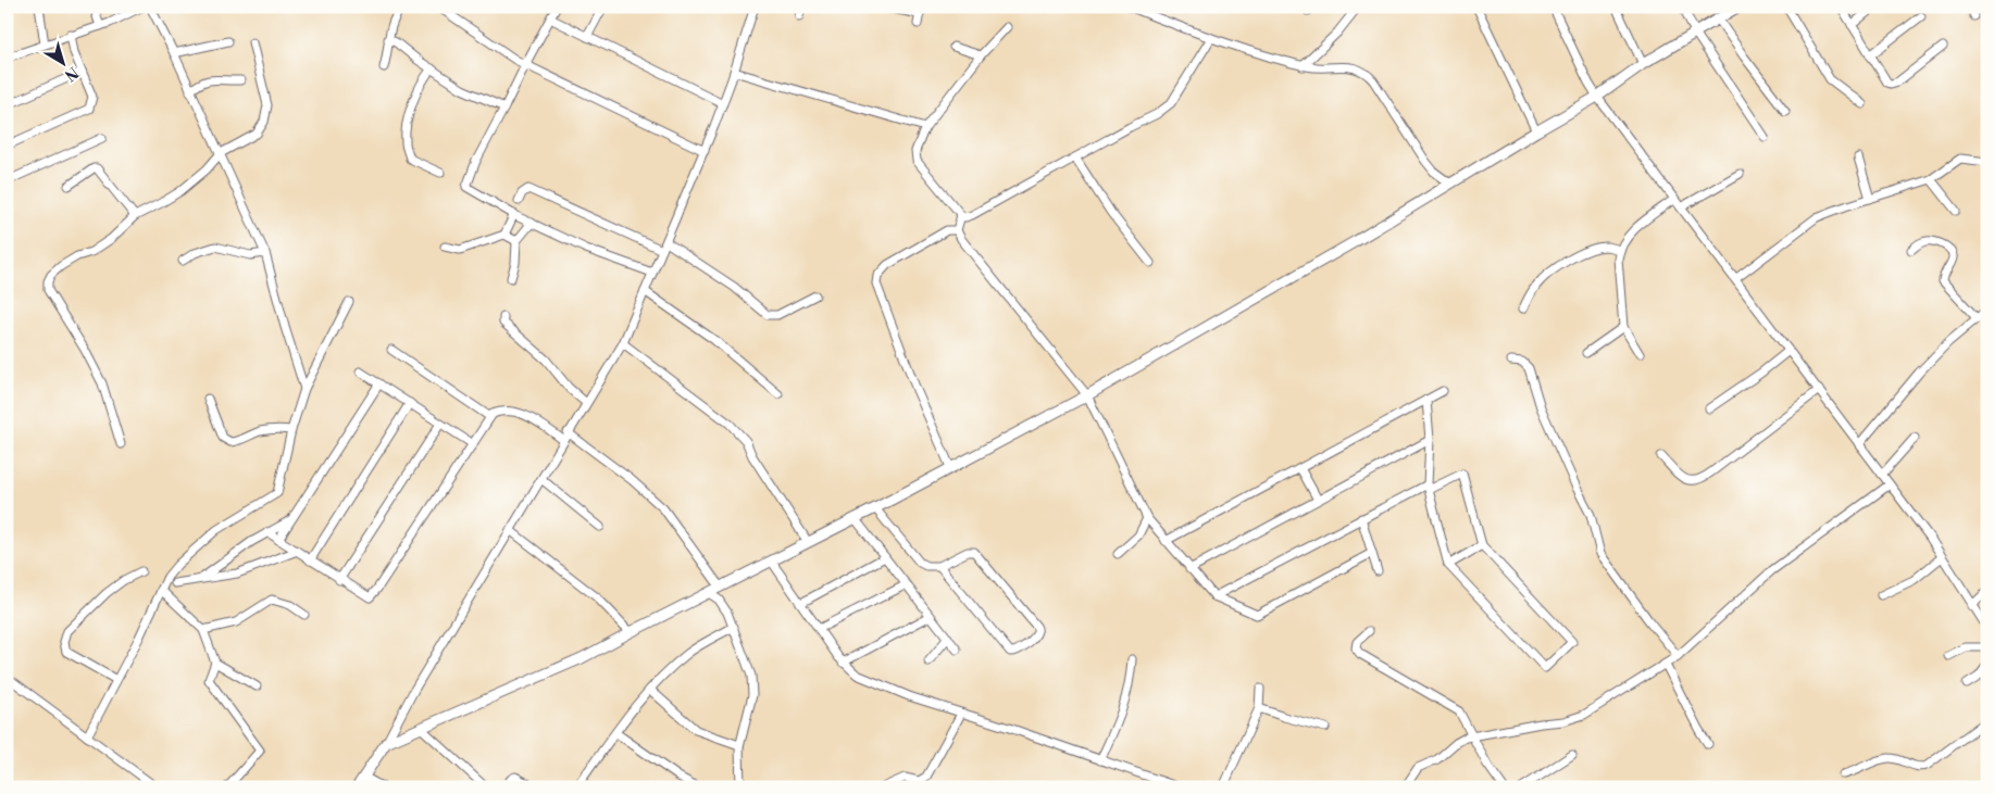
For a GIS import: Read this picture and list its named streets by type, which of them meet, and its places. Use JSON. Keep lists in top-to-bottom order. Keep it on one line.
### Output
{"north":"bottom right"}
